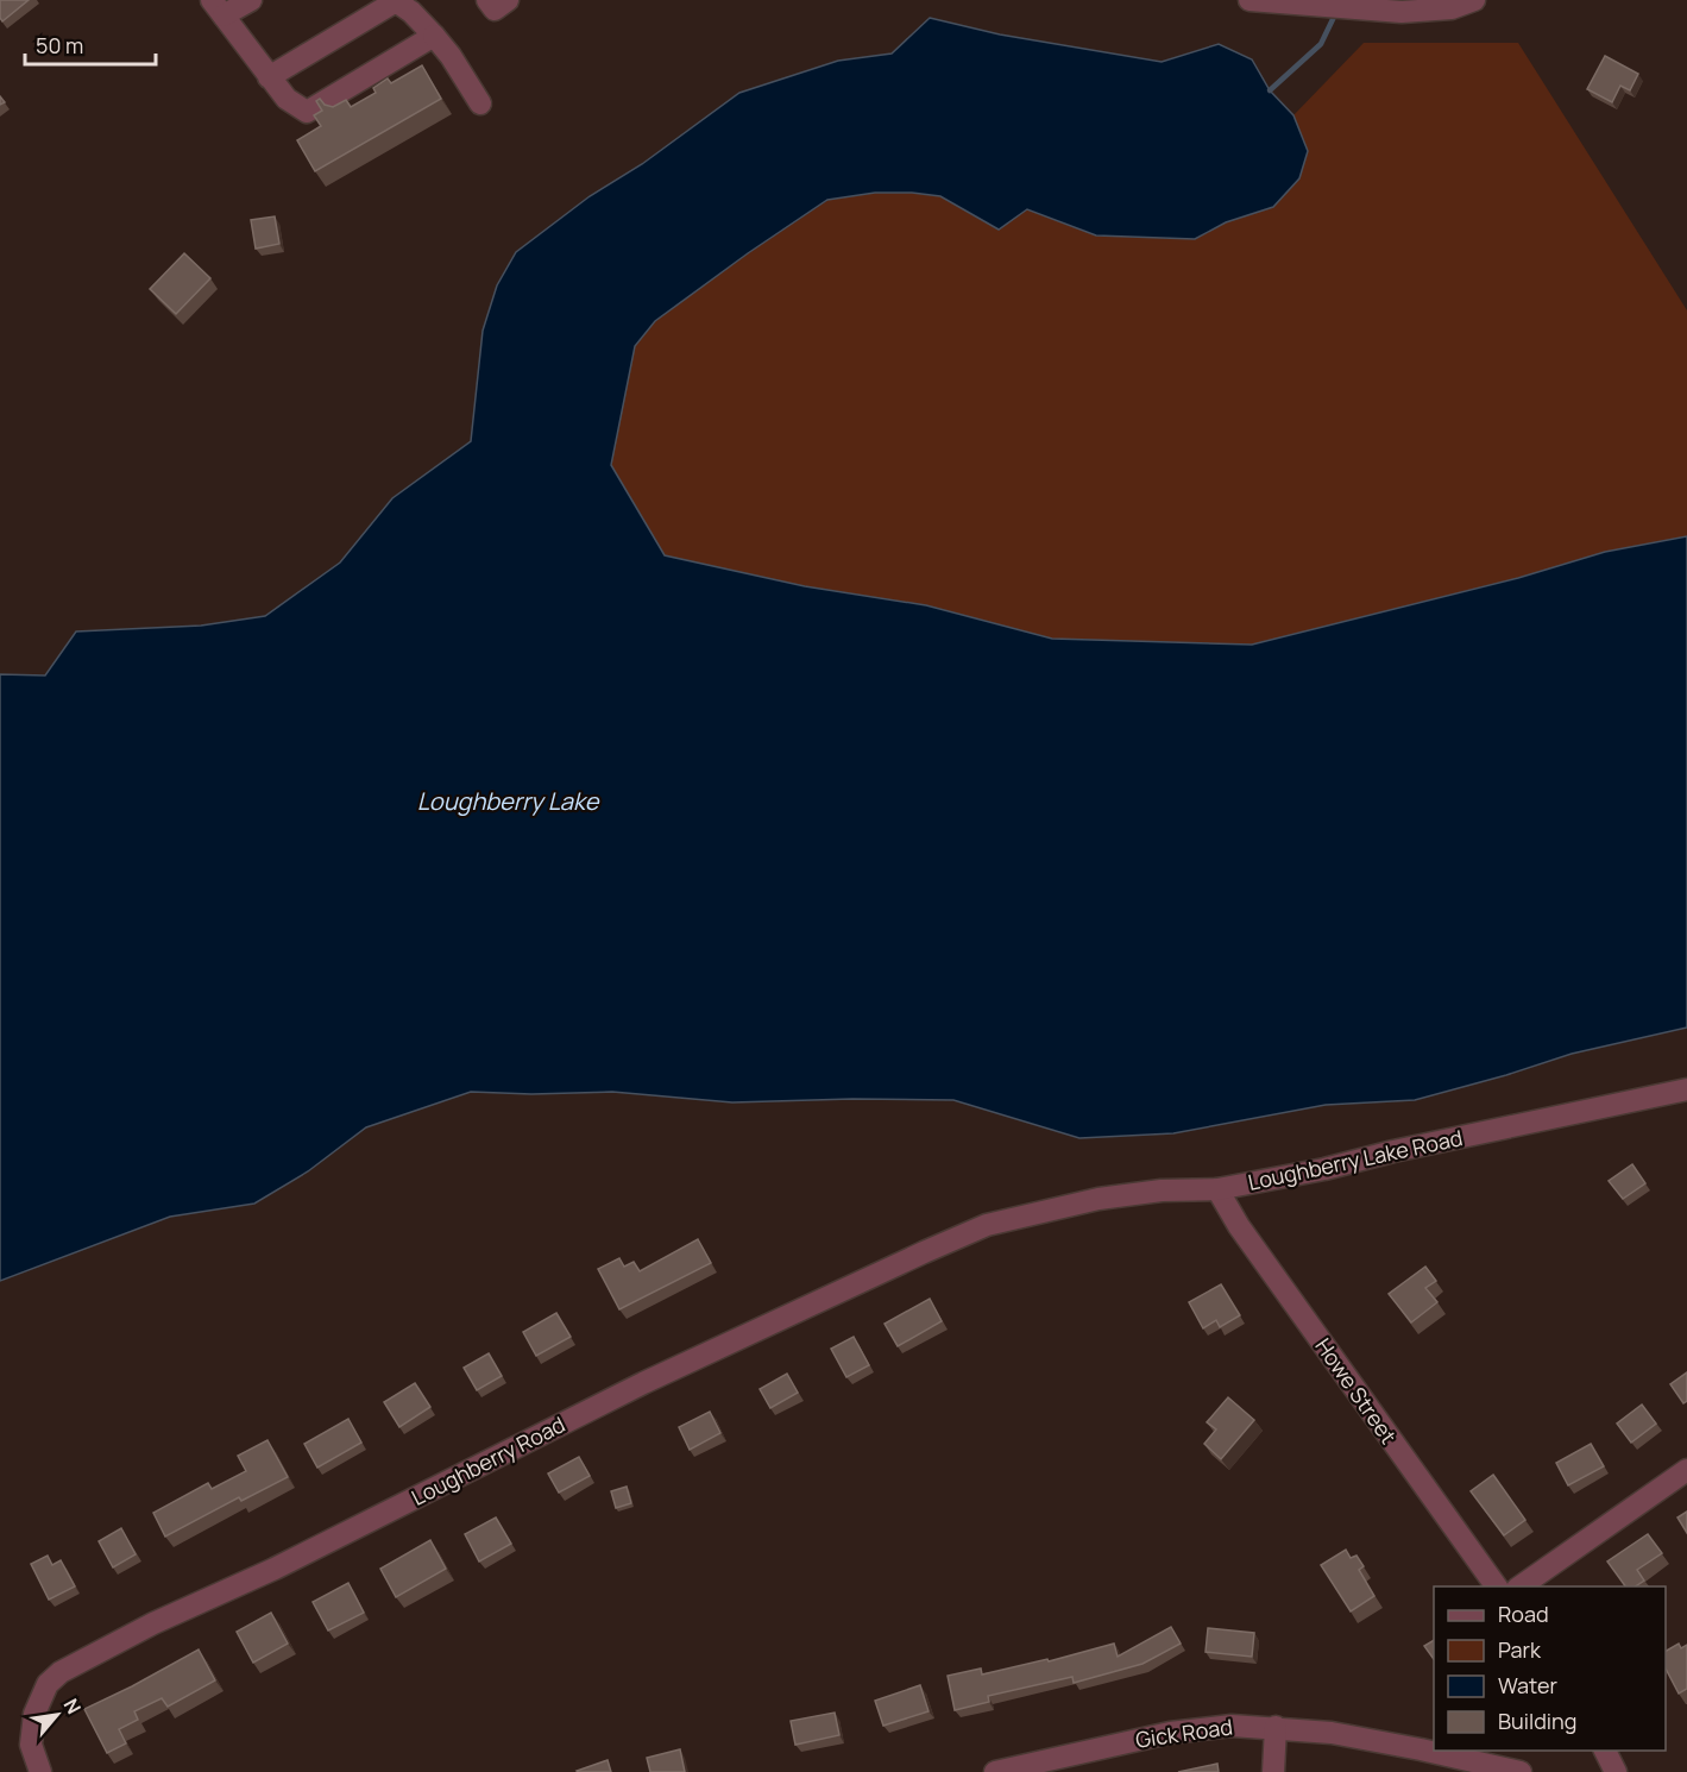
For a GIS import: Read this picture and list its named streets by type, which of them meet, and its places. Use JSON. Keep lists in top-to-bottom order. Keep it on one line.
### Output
{"streets":{"street":["Loughberry Lake Road","Howe Street","Loughberry Road","Gick Road"]},"crossings":[["Loughberry Lake Road","Howe Street"],["Loughberry Lake Road","Loughberry Road"]],"water":["Loughberry Lake"],"legend":["Road","Park","Water","Building"],"scale_bar":"50 m","north":"top right"}
